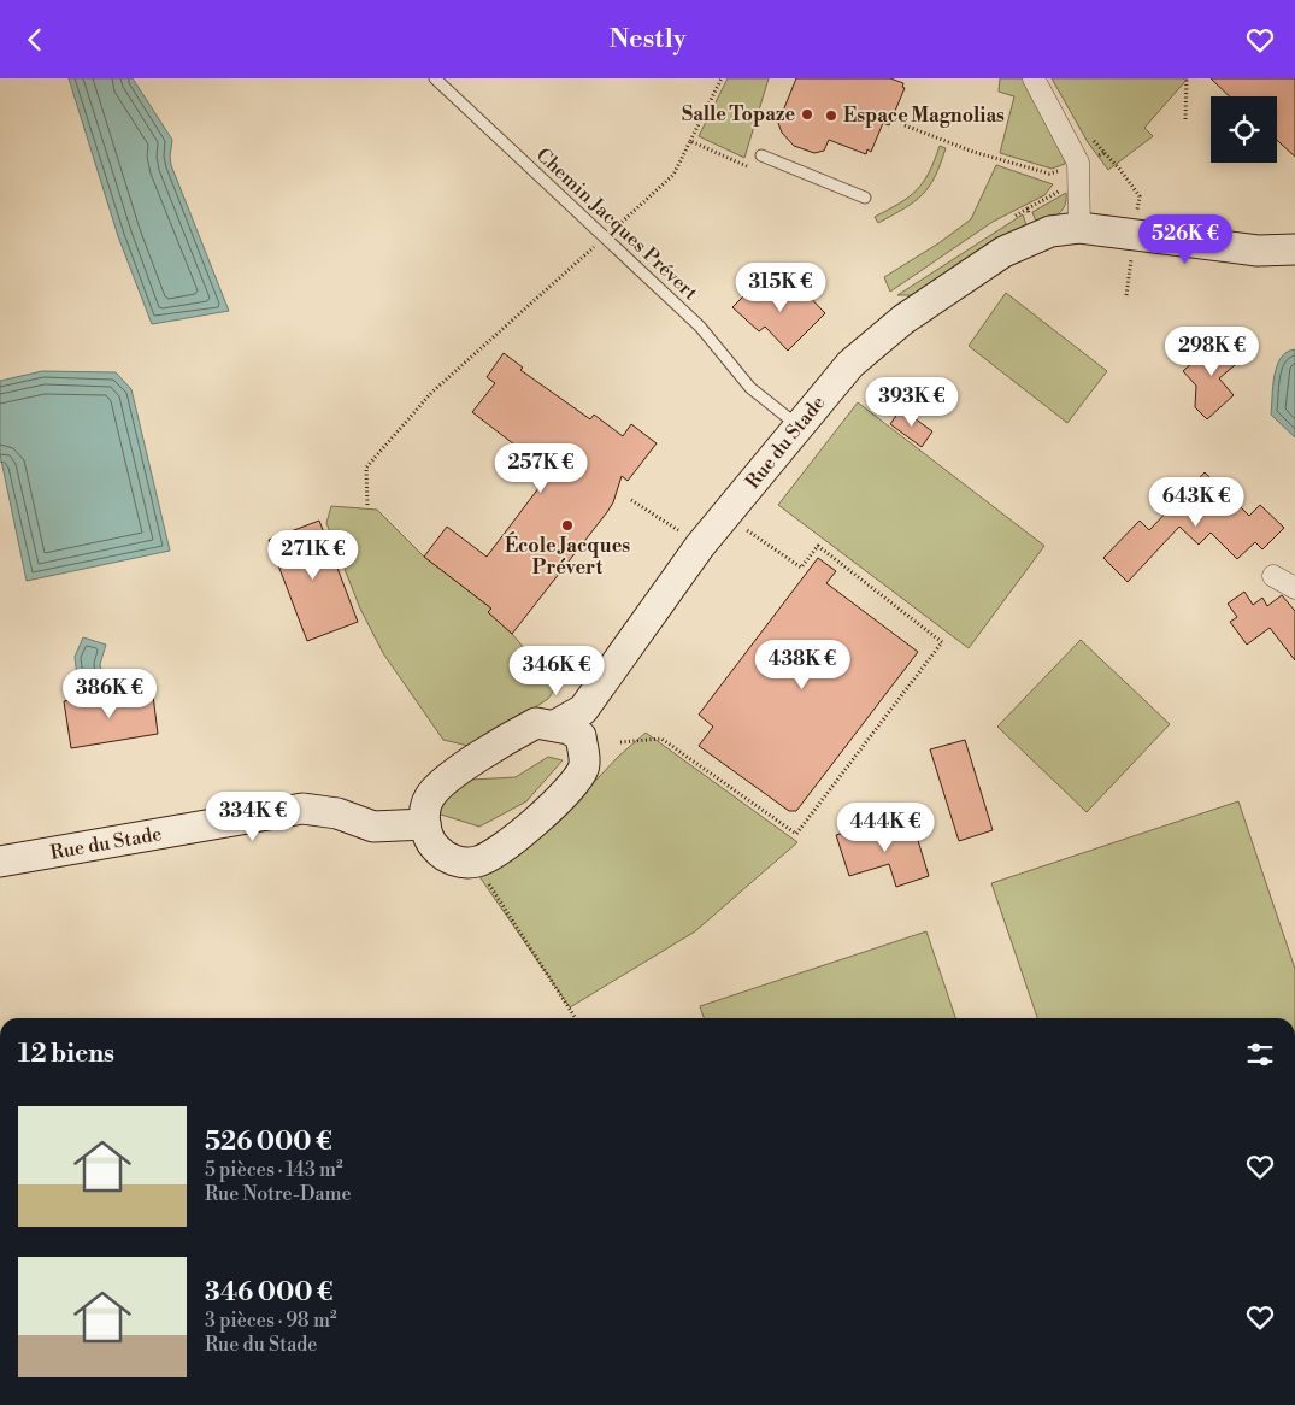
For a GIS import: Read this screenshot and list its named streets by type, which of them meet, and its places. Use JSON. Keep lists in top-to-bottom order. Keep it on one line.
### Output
{"streets":{"street":["Rue du Stade"],"lane":["Chemin Jacques Prévert"]},"crossings":[["Chemin Jacques Prévert","Rue du Stade"]],"places":["Salle Topaze","Espace Magnolias","École Jacques Prévert"],"page":{"header":"Nestly","price":["526K €","315K €","298K €","393K €","257K €","643K €","271K €","438K €","346K €","386K €","334K €","444K €"],"heading":"12 biens","list":[{"name":"526 000 €","note":"5 pièces · 143 m² · Rue Notre-Dame"},{"name":"346 000 €","note":"3 pièces · 98 m² · Rue du Stade"}]}}
